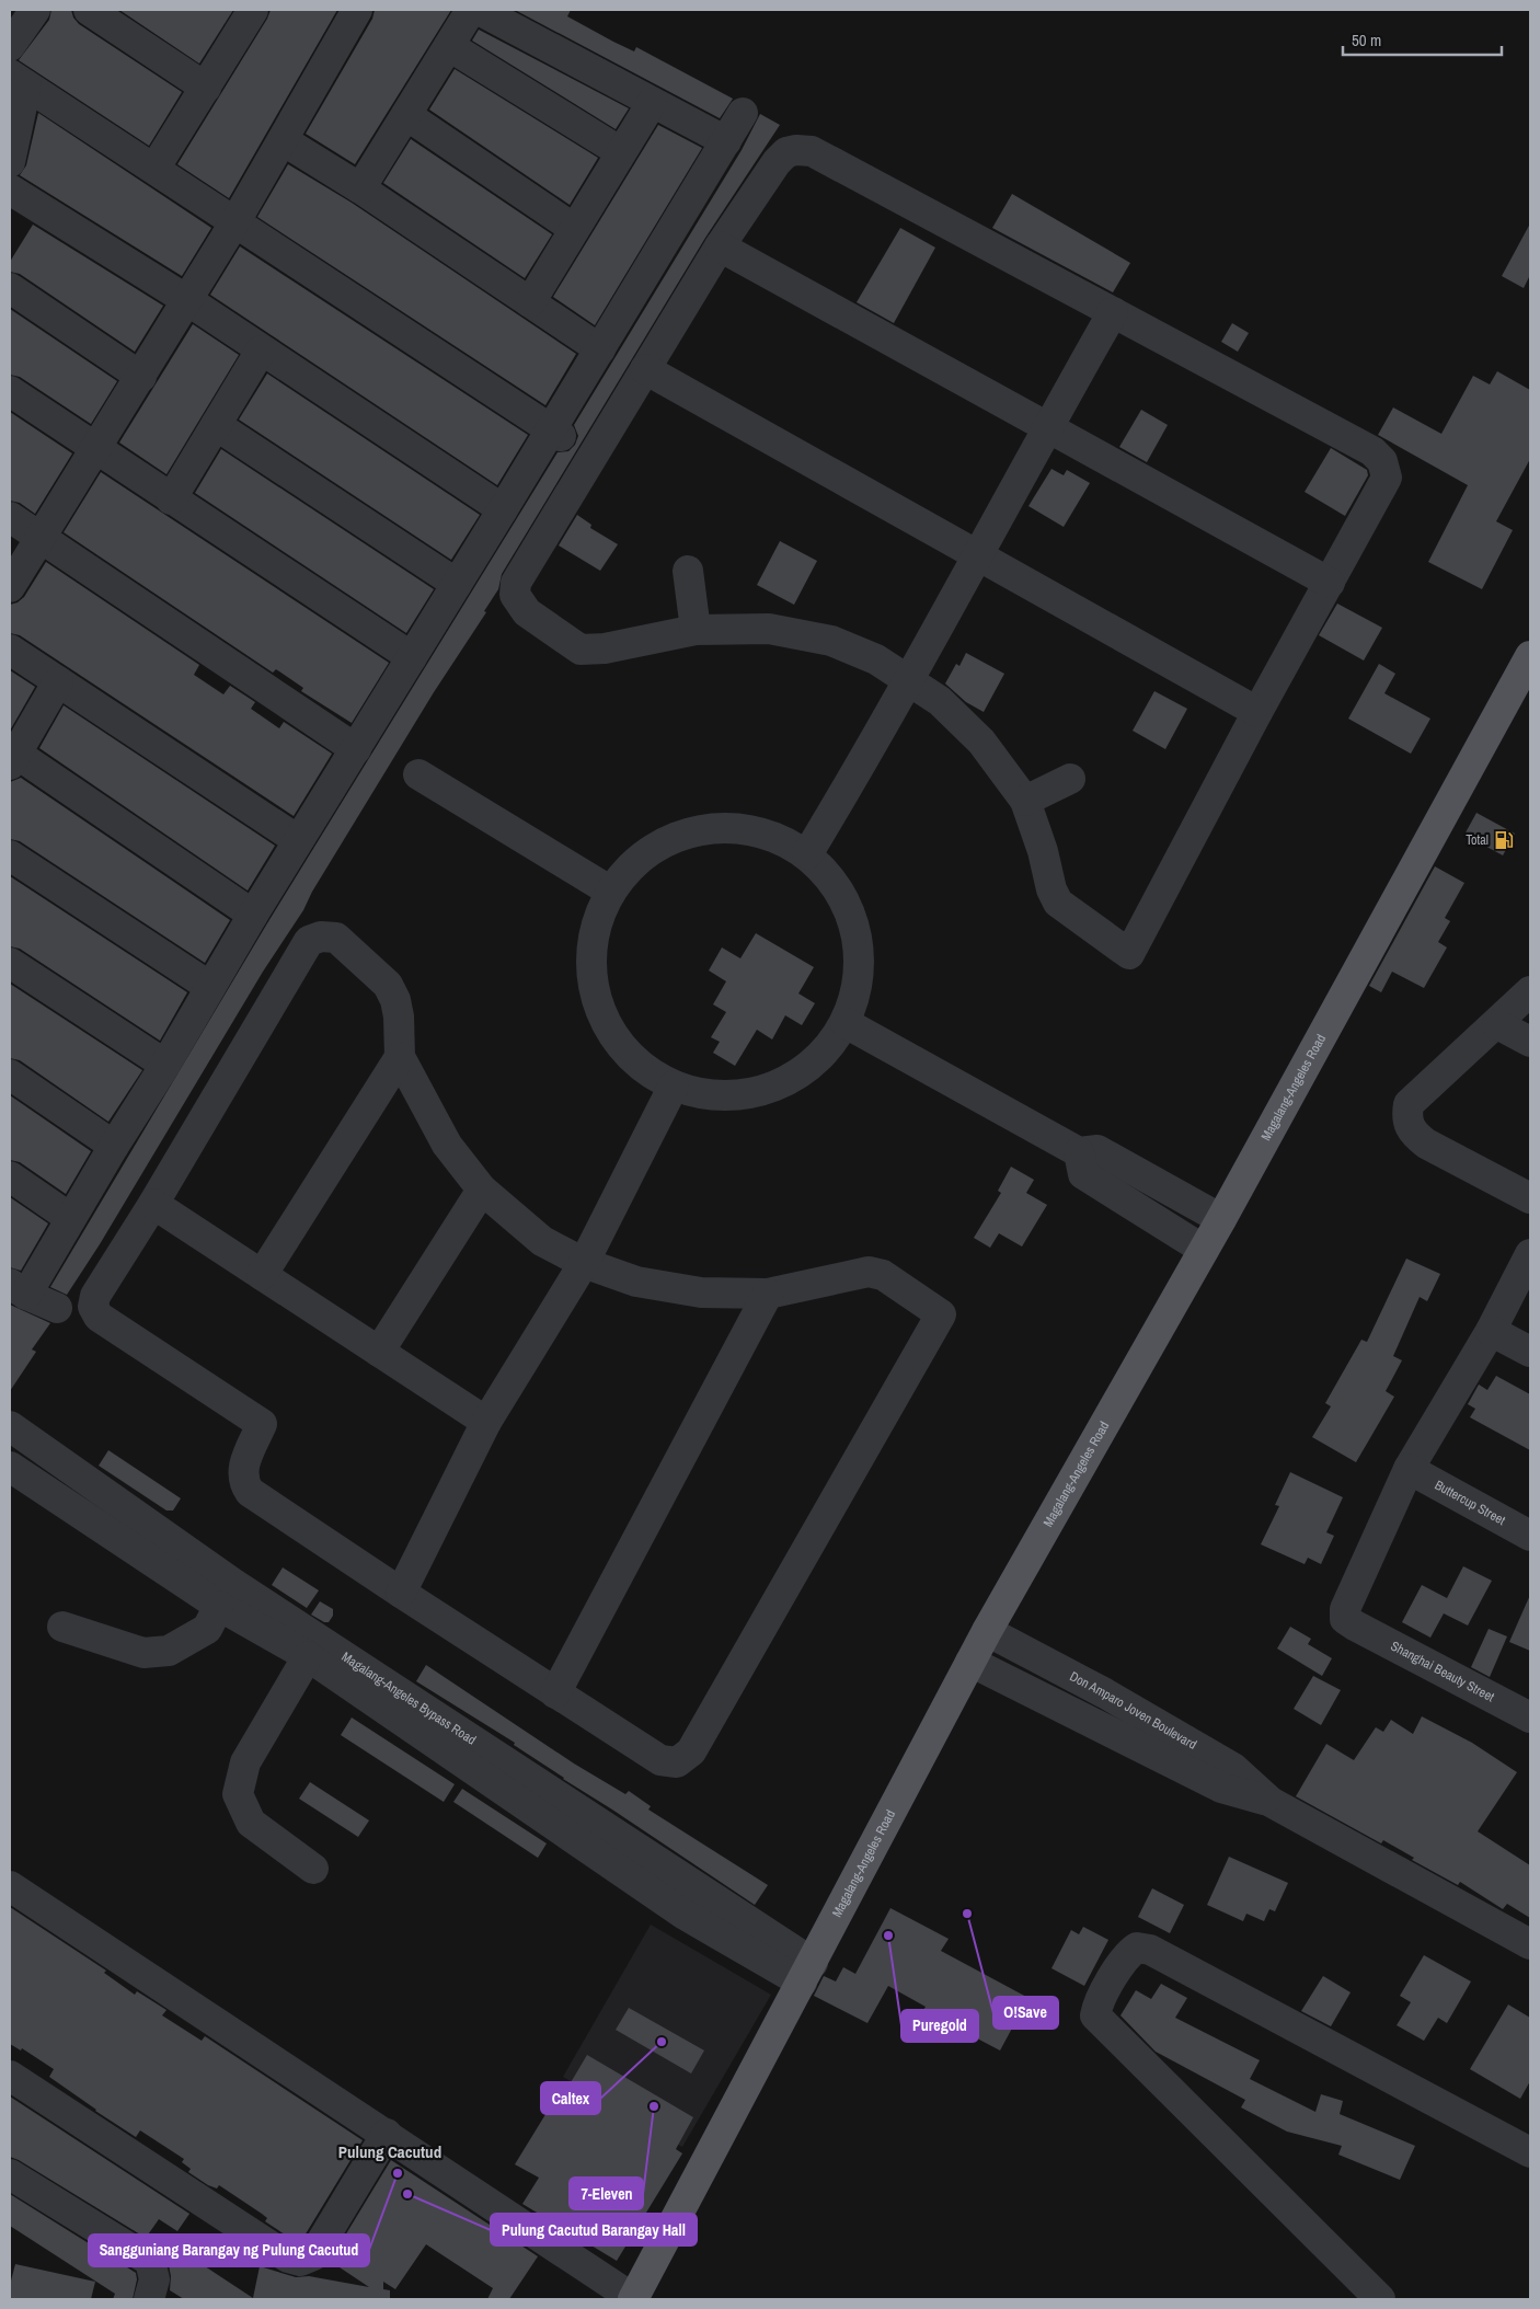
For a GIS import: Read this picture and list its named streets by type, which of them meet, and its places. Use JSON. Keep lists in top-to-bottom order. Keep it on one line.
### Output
{"streets":{"main road":["Magalang-Angeles Road"],"street":["Buttercup Street","Shanghai Beauty Street","Magalang-Angeles Bypass Road","Don Amparo Joven Boulevard"]},"crossings":[["Magalang-Angeles Road","Magalang-Angeles Bypass Road"],["Magalang-Angeles Road","Don Amparo Joven Boulevard"],["Buttercup Street","Shanghai Beauty Street"]],"districts":["Pulung Cacutud"],"places":{"fuel station":["Total"],"other":["O!Save","Puregold","Caltex","7-Eleven","Sangguniang Barangay ng Pulung Cacutud","Pulung Cacutud Barangay Hall"]},"scale_bar":"50 m"}
